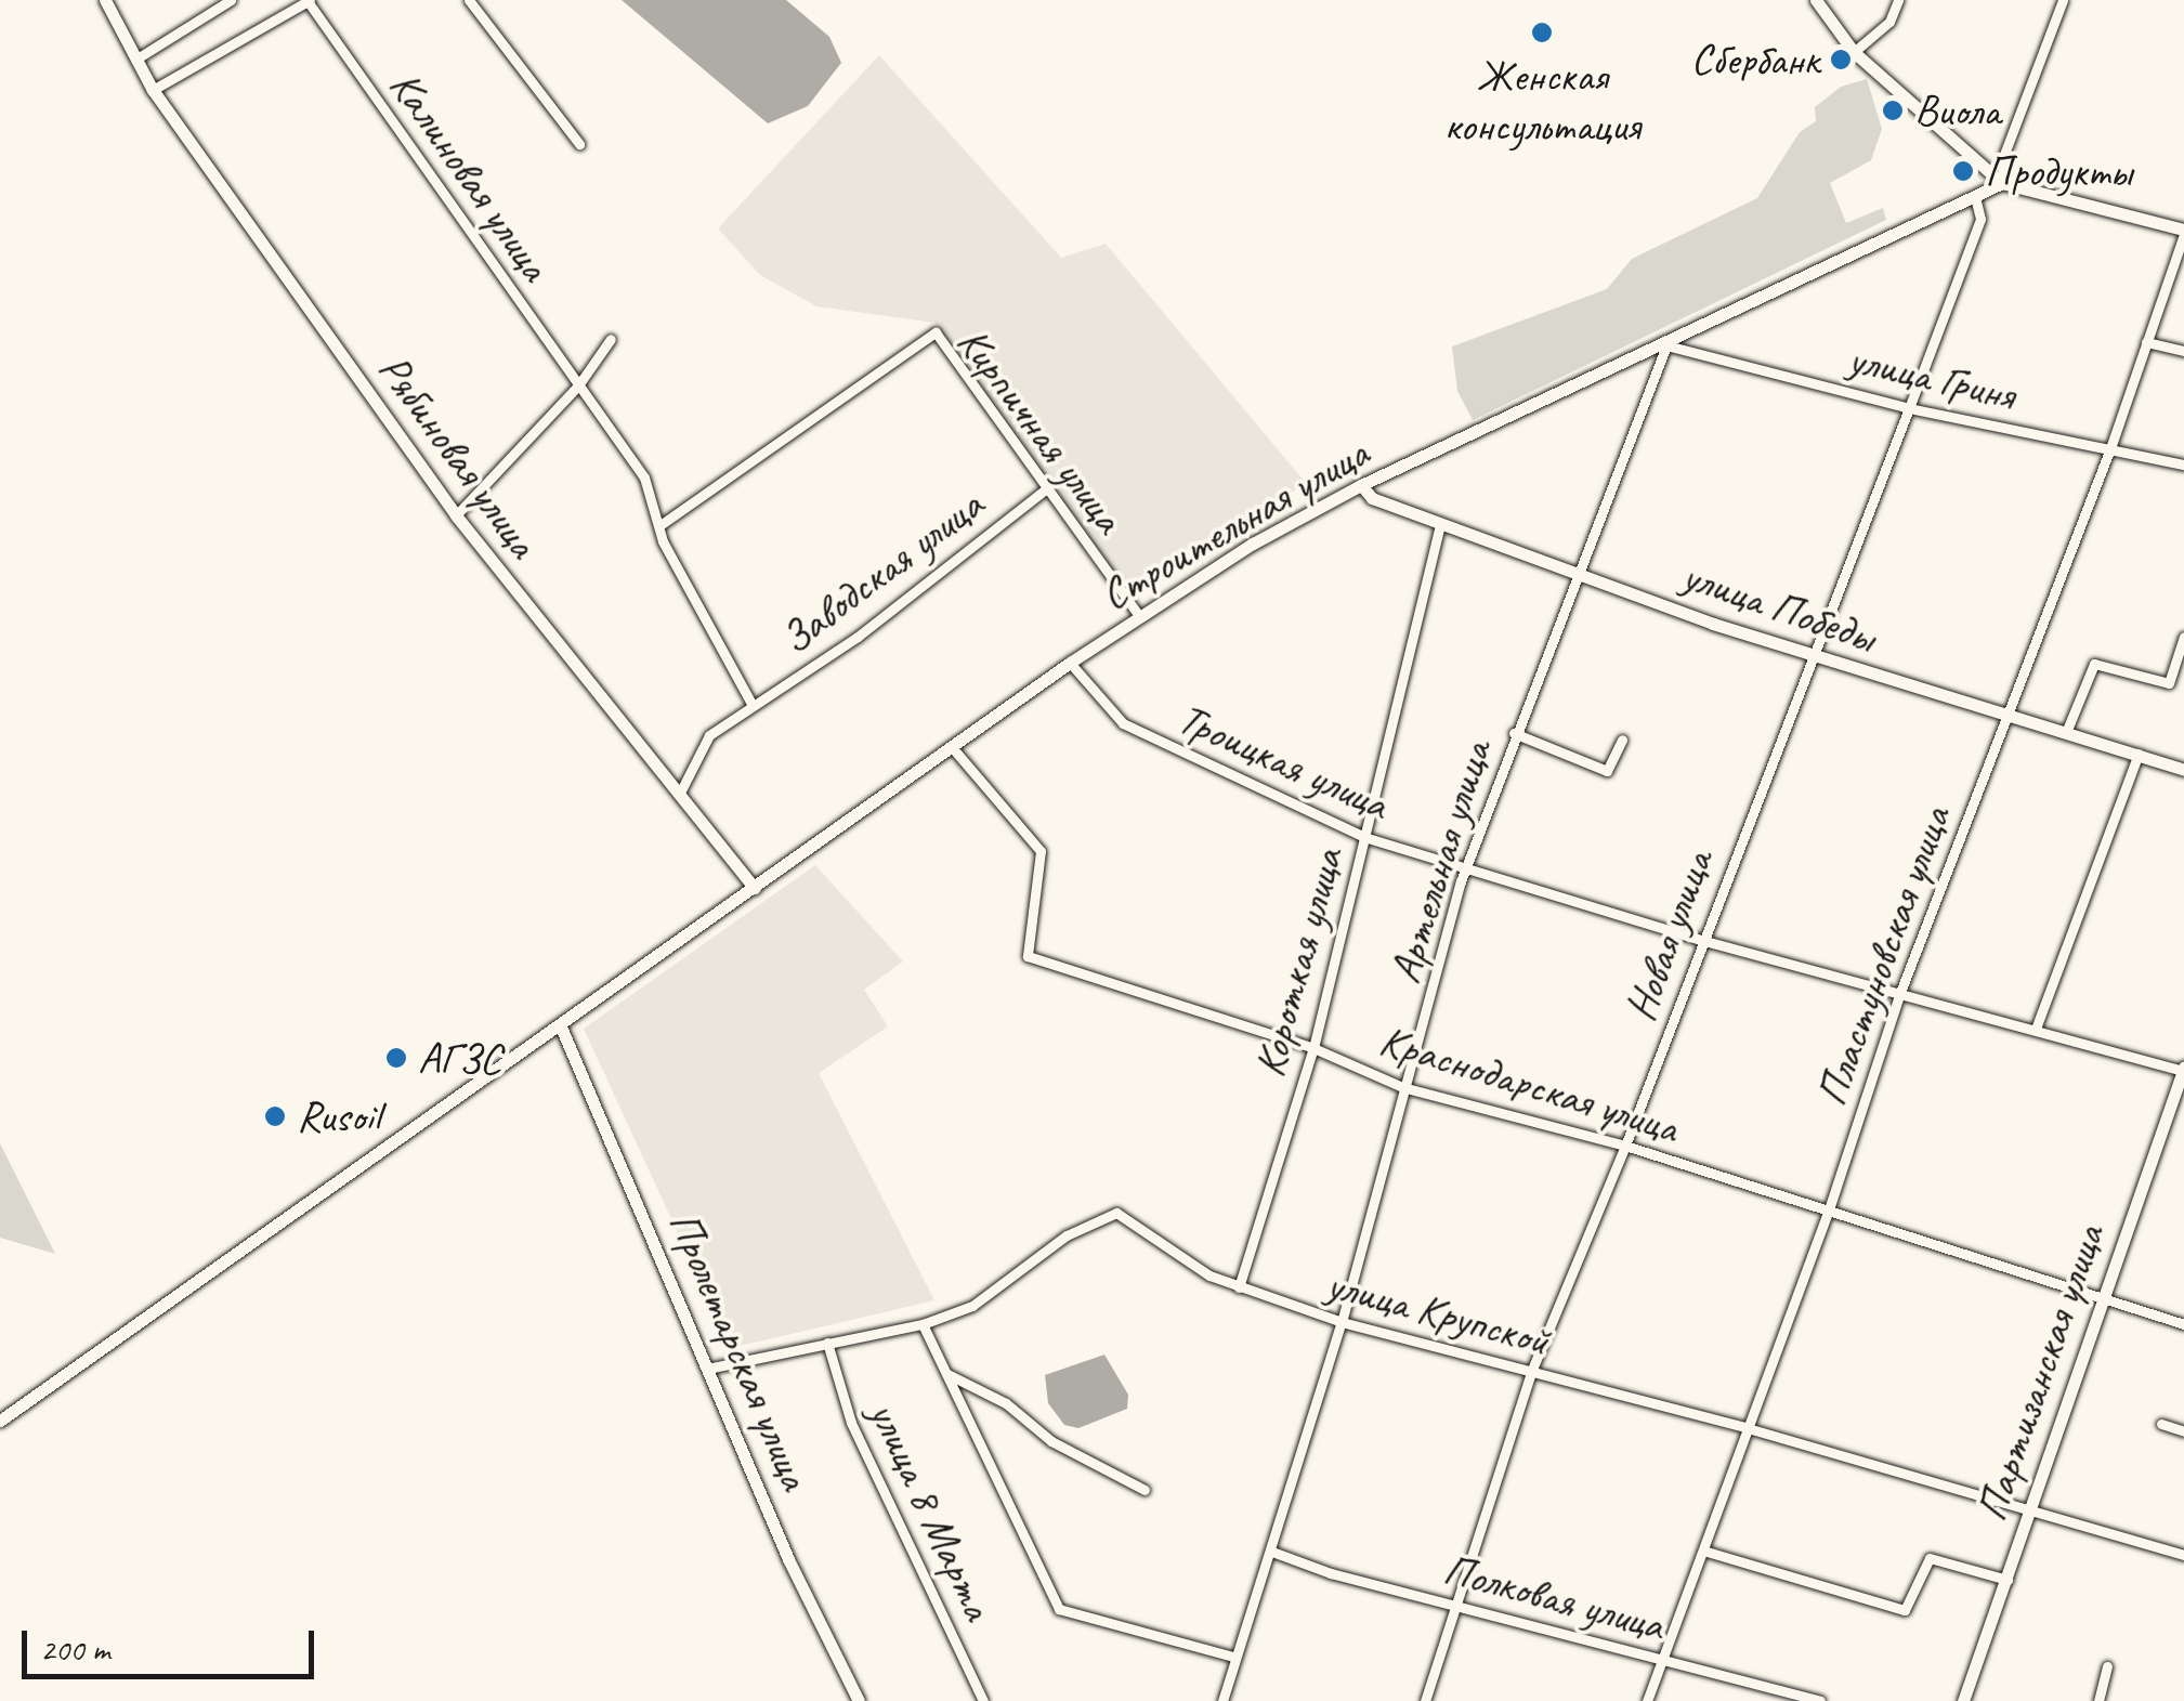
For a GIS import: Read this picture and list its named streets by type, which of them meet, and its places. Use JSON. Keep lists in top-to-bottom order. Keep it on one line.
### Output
{"streets":{"street":["Калиновая улица","улица Гриня","Кирпичная улица","Рябиновая улица","Строительная улица","Заводская улица","улица Победы","Троицкая улица","Артельная улица","Новая улица","Пластуновская улица","Короткая улица","Краснодарская улица","улица Крупской","Пролетарская улица","Партизанская улица","улица 8 Марта","Полковая улица"]},"crossings":[["Калиновая улица","Кирпичная улица"],["Калиновая улица","Заводская улица"],["улица Гриня","Строительная улица"],["улица Гриня","Артельная улица"],["улица Гриня","Новая улица"],["улица Гриня","Пластуновская улица"],["Кирпичная улица","Строительная улица"],["Кирпичная улица","Заводская улица"],["Рябиновая улица","Строительная улица"],["Рябиновая улица","Заводская улица"],["Строительная улица","улица Победы"],["Строительная улица","Троицкая улица"],["Строительная улица","Артельная улица"],["Строительная улица","Новая улица"],["Строительная улица","Краснодарская улица"],["Строительная улица","Пролетарская улица"],["улица Победы","Артельная улица"],["улица Победы","Новая улица"],["улица Победы","Пластуновская улица"],["улица Победы","Короткая улица"],["Троицкая улица","Артельная улица"],["Троицкая улица","Новая улица"],["Троицкая улица","Пластуновская улица"],["Троицкая улица","Короткая улица"],["Троицкая улица","Партизанская улица"],["Артельная улица","Краснодарская улица"],["Артельная улица","улица Крупской"],["Артельная улица","Полковая улица"],["Новая улица","Краснодарская улица"],["Новая улица","улица Крупской"],["Новая улица","Полковая улица"],["Пластуновская улица","Краснодарская улица"],["Пластуновская улица","улица Крупской"],["Пластуновская улица","Полковая улица"],["Короткая улица","Краснодарская улица"],["Короткая улица","улица Крупской"],["Краснодарская улица","Партизанская улица"],["улица Крупской","Пролетарская улица"],["улица Крупской","Партизанская улица"],["улица Крупской","улица 8 Марта"]],"places":["Женская консультация","Сбербанк","Виола","Продукты","АГЗС","Rusoil"],"scale_bar":"200 m"}
